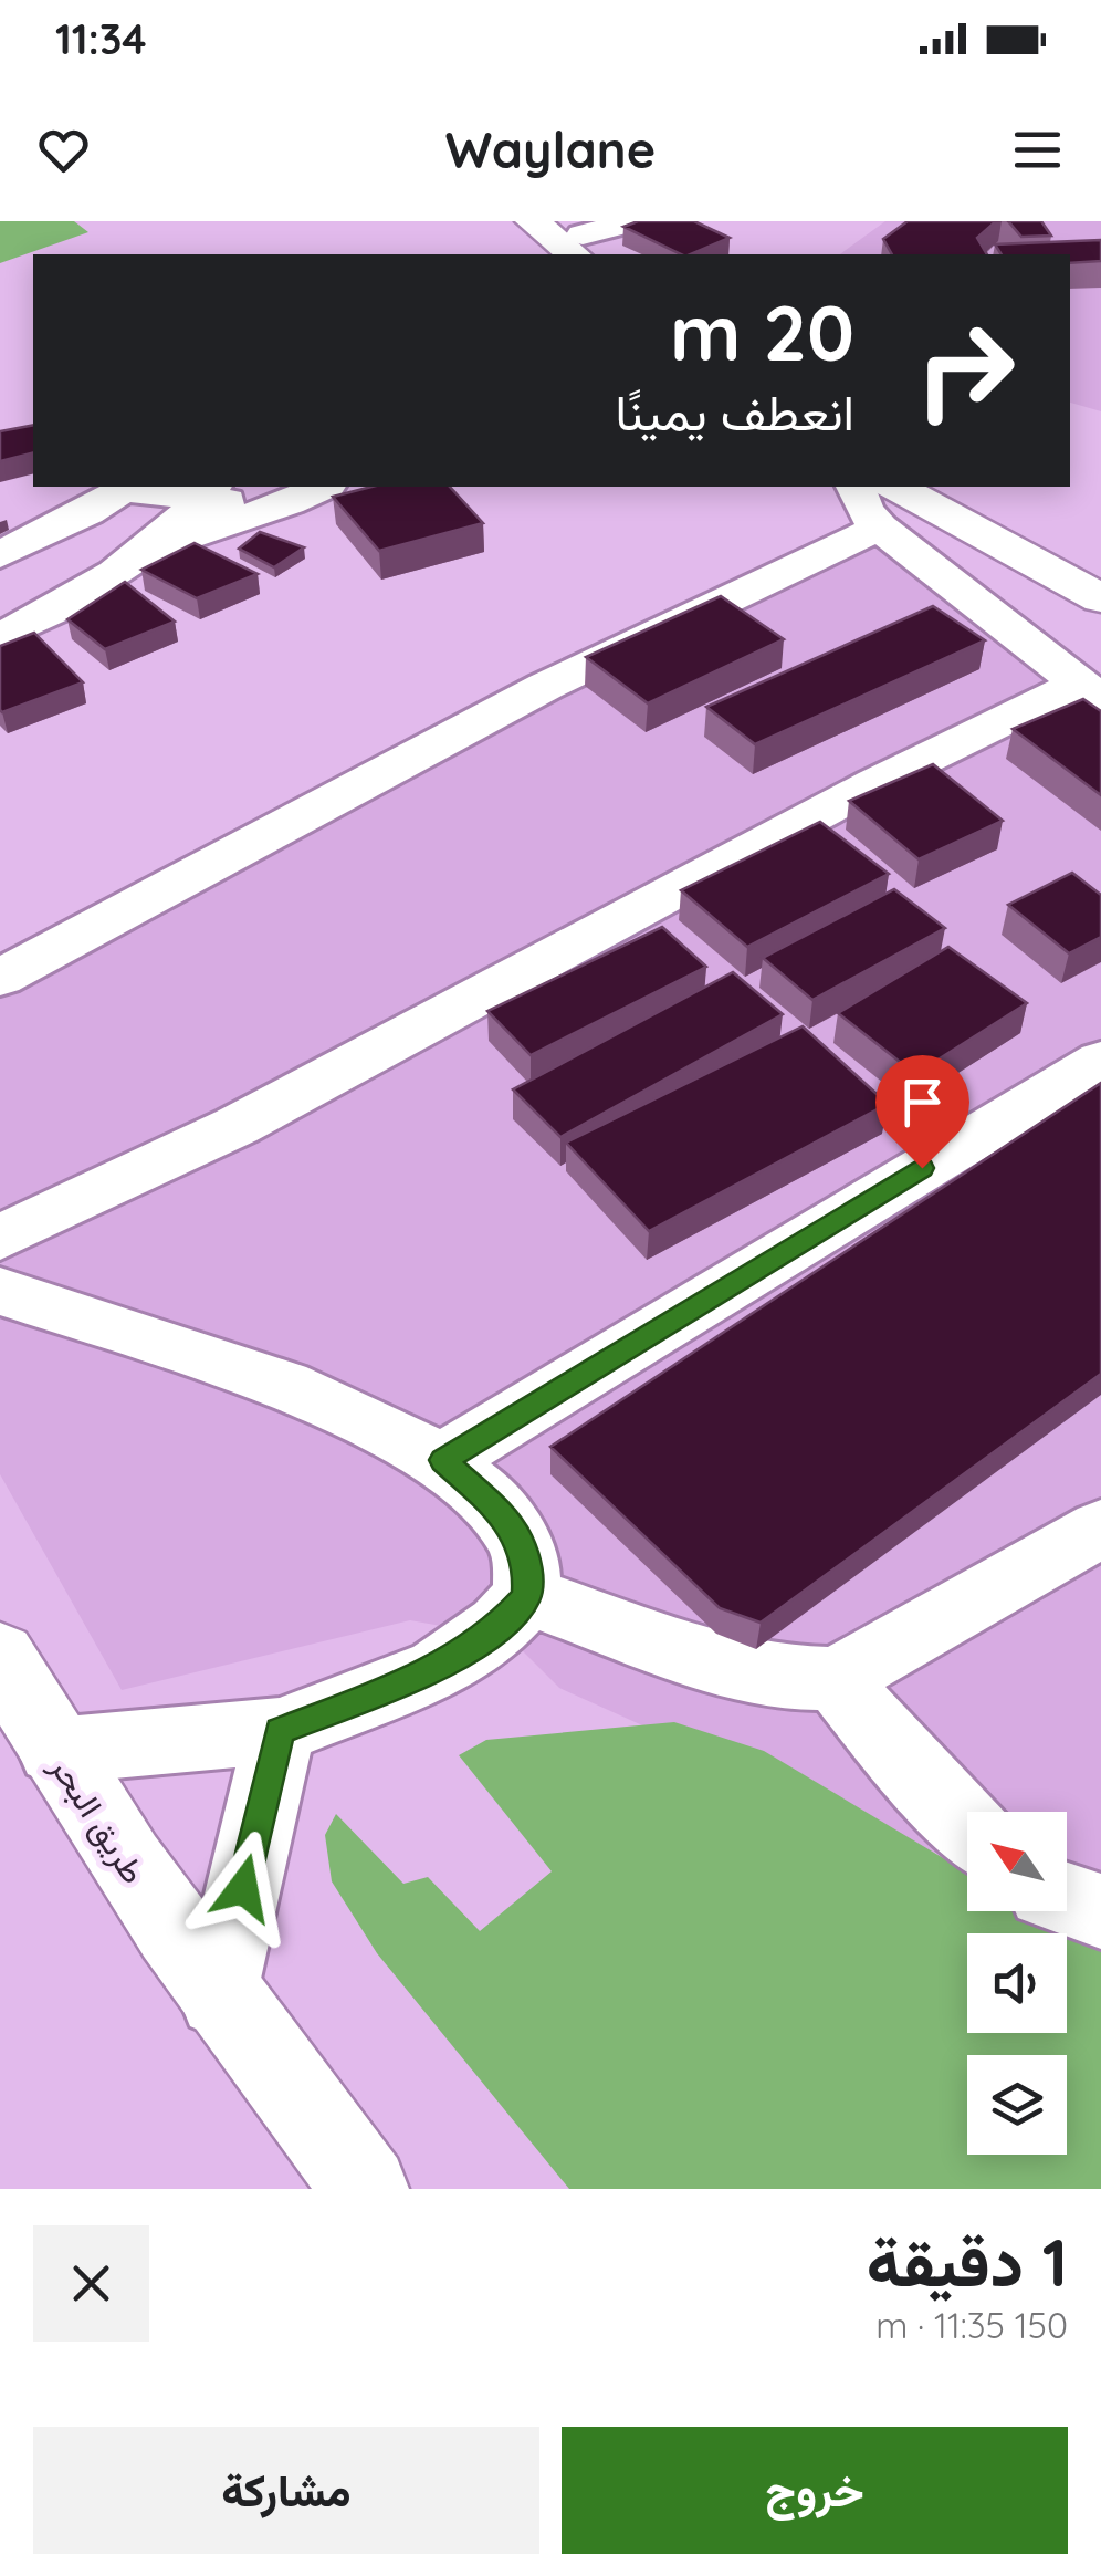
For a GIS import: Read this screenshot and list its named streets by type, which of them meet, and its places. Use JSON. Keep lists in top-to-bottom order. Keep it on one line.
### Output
{"streets":{"main road":["طريق البحر"]},"north":"top left","page":{"status":"11:34","header":"Waylane","turn":["20 m","انعطف يمينًا"],"heading":["1 دقيقة","150 m · 11:35"],"buttons":["خروج","مشاركة"]}}
